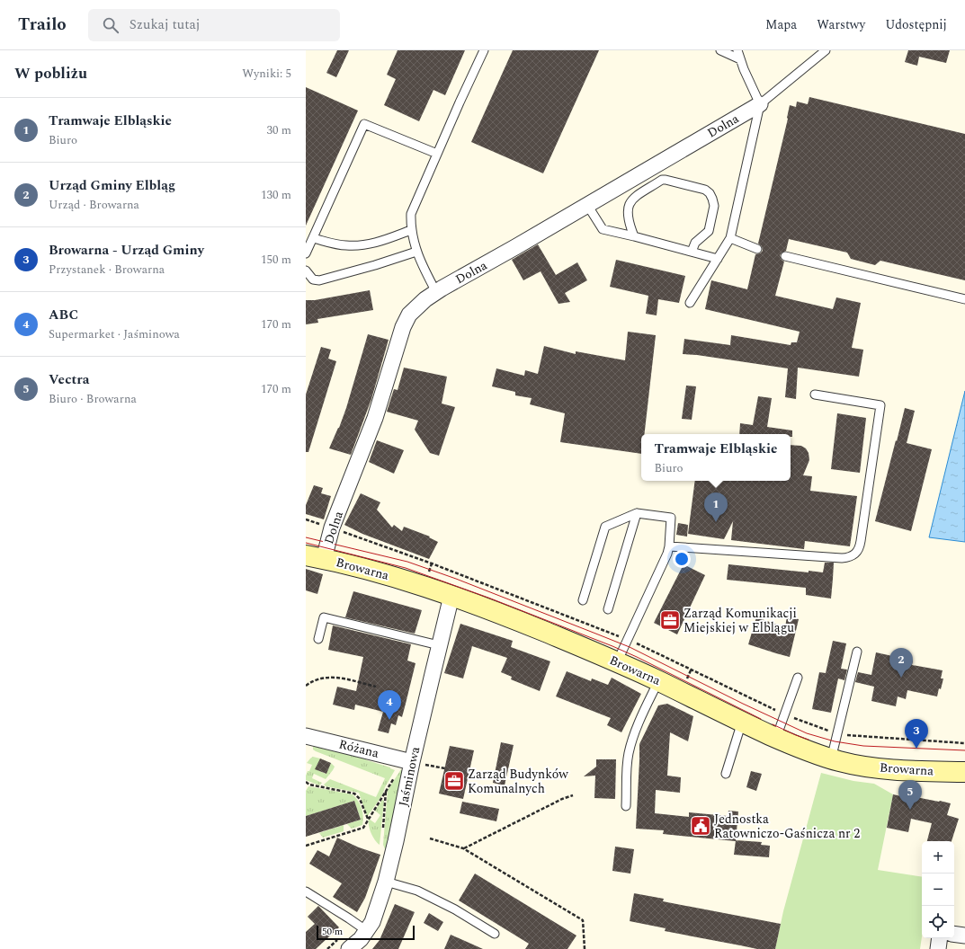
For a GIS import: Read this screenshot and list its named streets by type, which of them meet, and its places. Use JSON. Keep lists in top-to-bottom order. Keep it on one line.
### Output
{"streets":{"main road":["Browarna"],"street":["Dolna","Różana","Jaśminowa"]},"crossings":[["Dolna","Browarna"],["Browarna","Jaśminowa"],["Różana","Jaśminowa"]],"places":{"office":["Zarząd Komunikacji Miejskiej w Elblągu","Zarząd Budynków Komunalnych"],"public building":["Jednostka Ratowniczo-Gaśnicza nr 2"]},"scale_bar":"50 m","page":{"header":"Trailo","search":"Szukaj tutaj","nav":["Mapa","Warstwy","Udostępnij"],"heading":["W pobliżu","Wyniki: 5"],"list":[{"mark":"1","name":"Tramwaje Elbląskie","note":"Biuro","value":"30 m"},{"mark":"2","name":"Urząd Gminy Elbląg","note":"Urząd · Browarna","value":"130 m"},{"mark":"3","name":"Browarna - Urząd Gminy","note":"Przystanek · Browarna","value":"150 m"},{"mark":"4","name":"ABC","note":"Supermarket · Jaśminowa","value":"170 m"},{"mark":"5","name":"Vectra","note":"Biuro · Browarna","value":"170 m"}],"popup":["Tramwaje Elbląskie","Biuro"],"pins":["1","2","4","3","5"],"map_buttons":["+","−"],"scale":"50 m"}}
